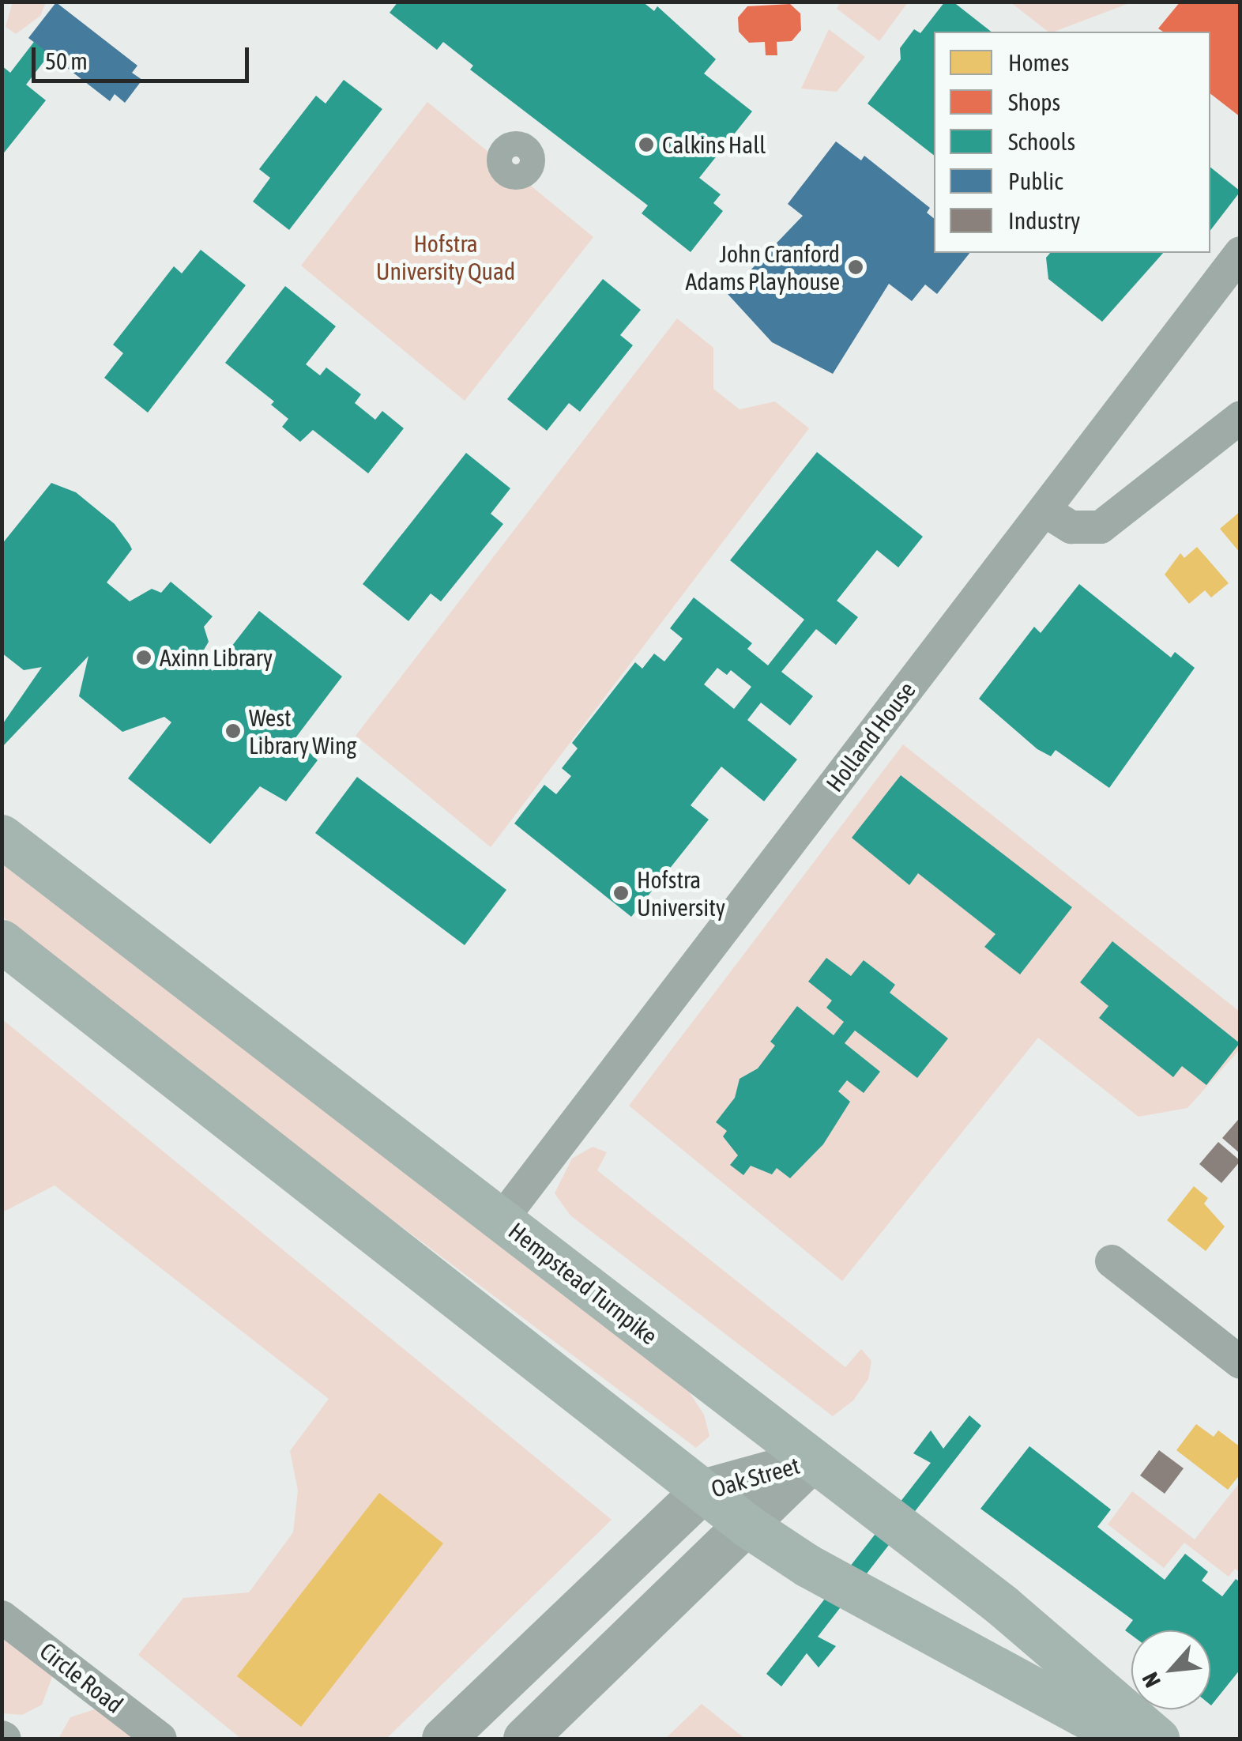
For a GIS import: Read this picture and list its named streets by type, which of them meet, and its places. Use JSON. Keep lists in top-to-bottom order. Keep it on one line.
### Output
{"streets":{"main road":["Hempstead Turnpike"],"street":["Holland House","Oak Street","Circle Road"]},"crossings":[["Holland House","Hempstead Turnpike"],["Hempstead Turnpike","Oak Street"]],"parks":["Hofstra University Quad"],"places":["Calkins Hall","John Cranford Adams Playhouse","Axinn Library","West Library Wing","Hofstra University"],"legend":["Homes","Shops","Schools","Public","Industry"],"scale_bar":"50 m","north":"bottom left"}
